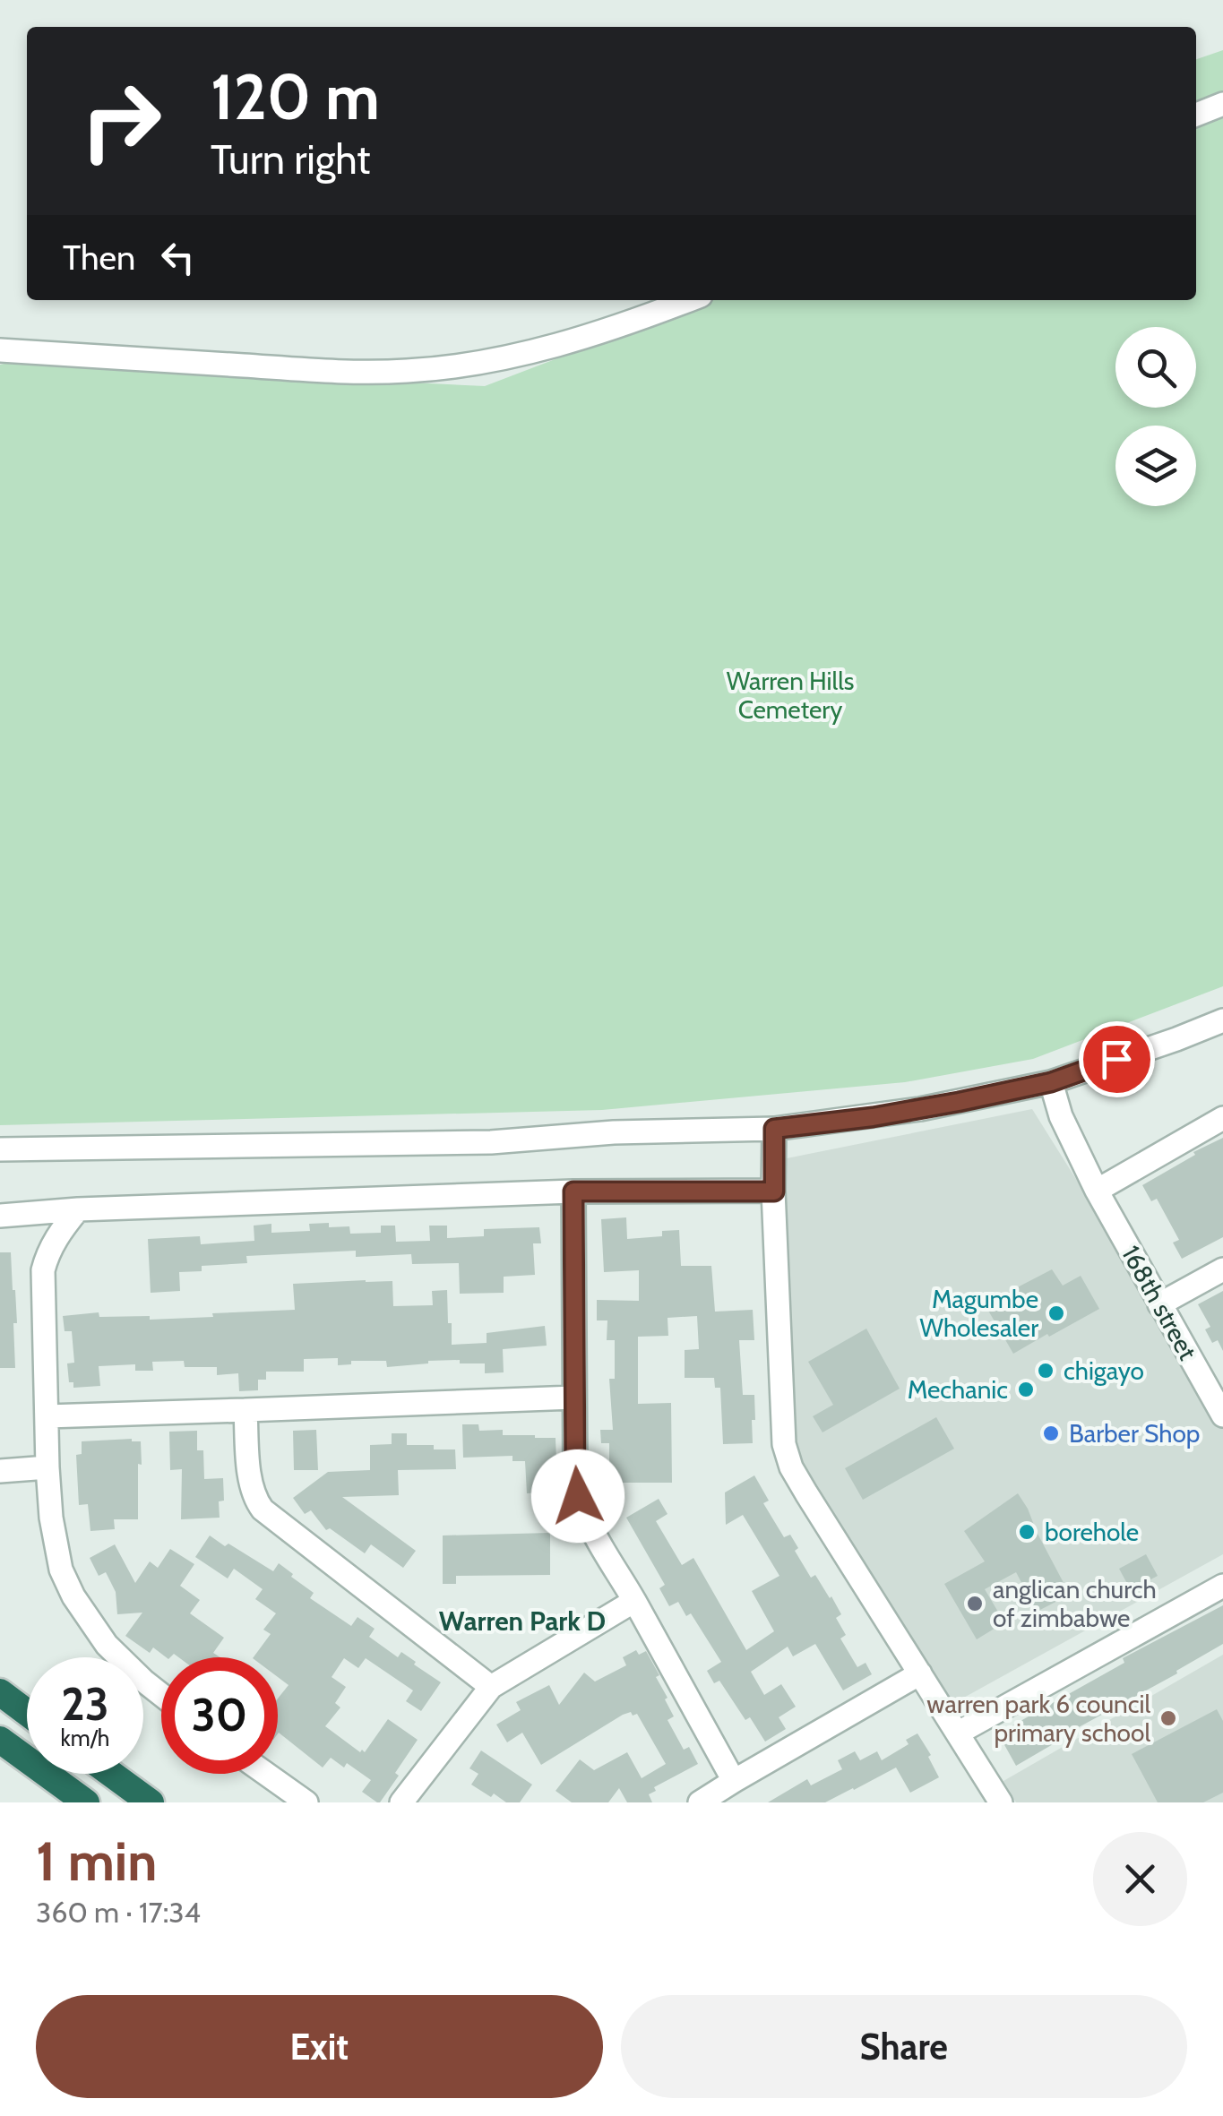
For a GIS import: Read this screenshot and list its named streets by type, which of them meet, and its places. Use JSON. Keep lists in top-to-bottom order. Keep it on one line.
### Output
{"streets":{"street":["168th street"]},"districts":["Warren Park D"],"parks":["Warren Hills Cemetery"],"places":["Magumbe Wholesaler","chigayo","Mechanic","Barber Shop","borehole","anglican church of zimbabwe","warren park 6 council primary school"],"page":{"turn":["120 m","Turn right"],"then":"Then","speed":"23 km/h","limit":"30","heading":["1 min","360 m · 17:34"],"buttons":["Exit","Share"]}}
